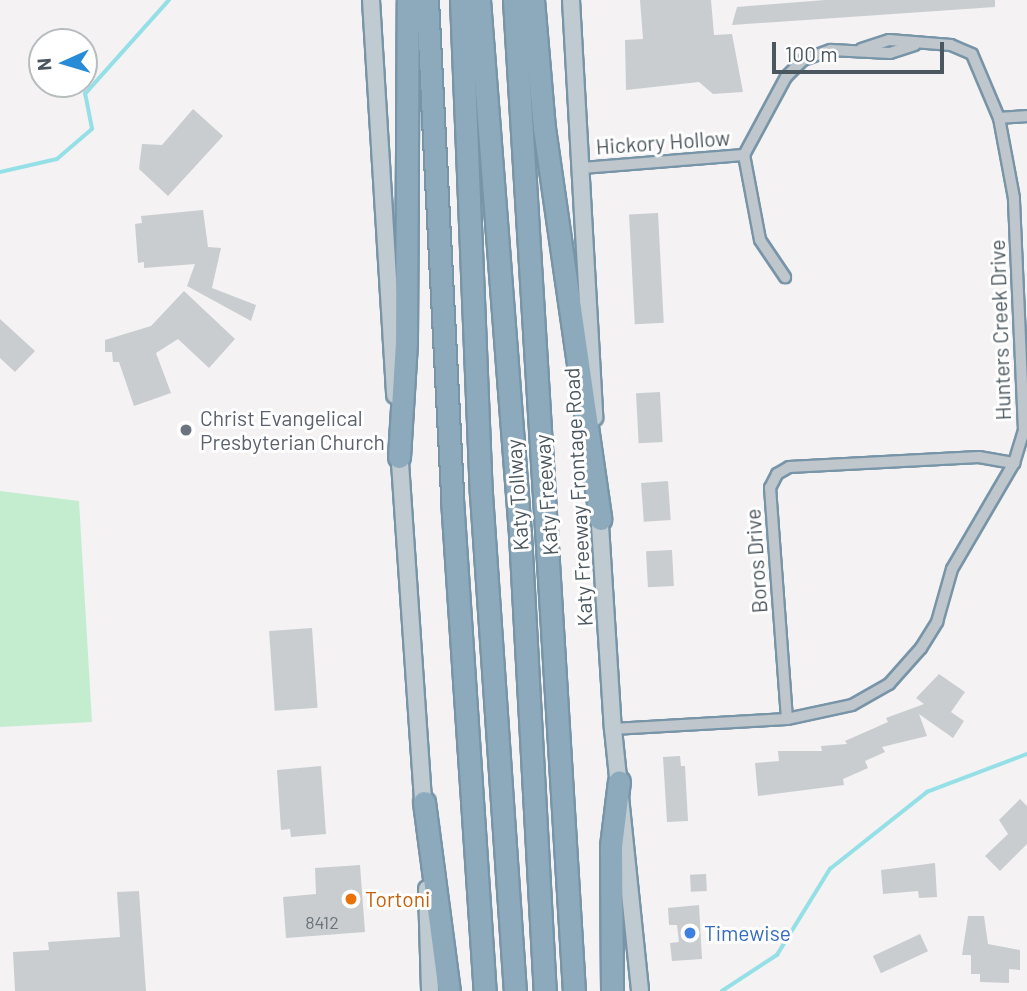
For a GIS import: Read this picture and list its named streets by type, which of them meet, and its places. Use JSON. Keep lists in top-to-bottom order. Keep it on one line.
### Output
{"streets":{"highway":["Katy Tollway","Katy Freeway"],"main road":["Katy Freeway Frontage Road"],"street":["Hickory Hollow","Hunters Creek Drive","Boros Drive"]},"crossings":[["Hickory Hollow","Hunters Creek Drive"],["Hickory Hollow","Katy Freeway Frontage Road"],["Hunters Creek Drive","Katy Freeway Frontage Road"],["Hunters Creek Drive","Boros Drive"]],"places":["Christ Evangelical Presbyterian Church","Tortoni","Timewise"],"house_numbers":["8412"],"scale_bar":"100 m","north":"left"}
